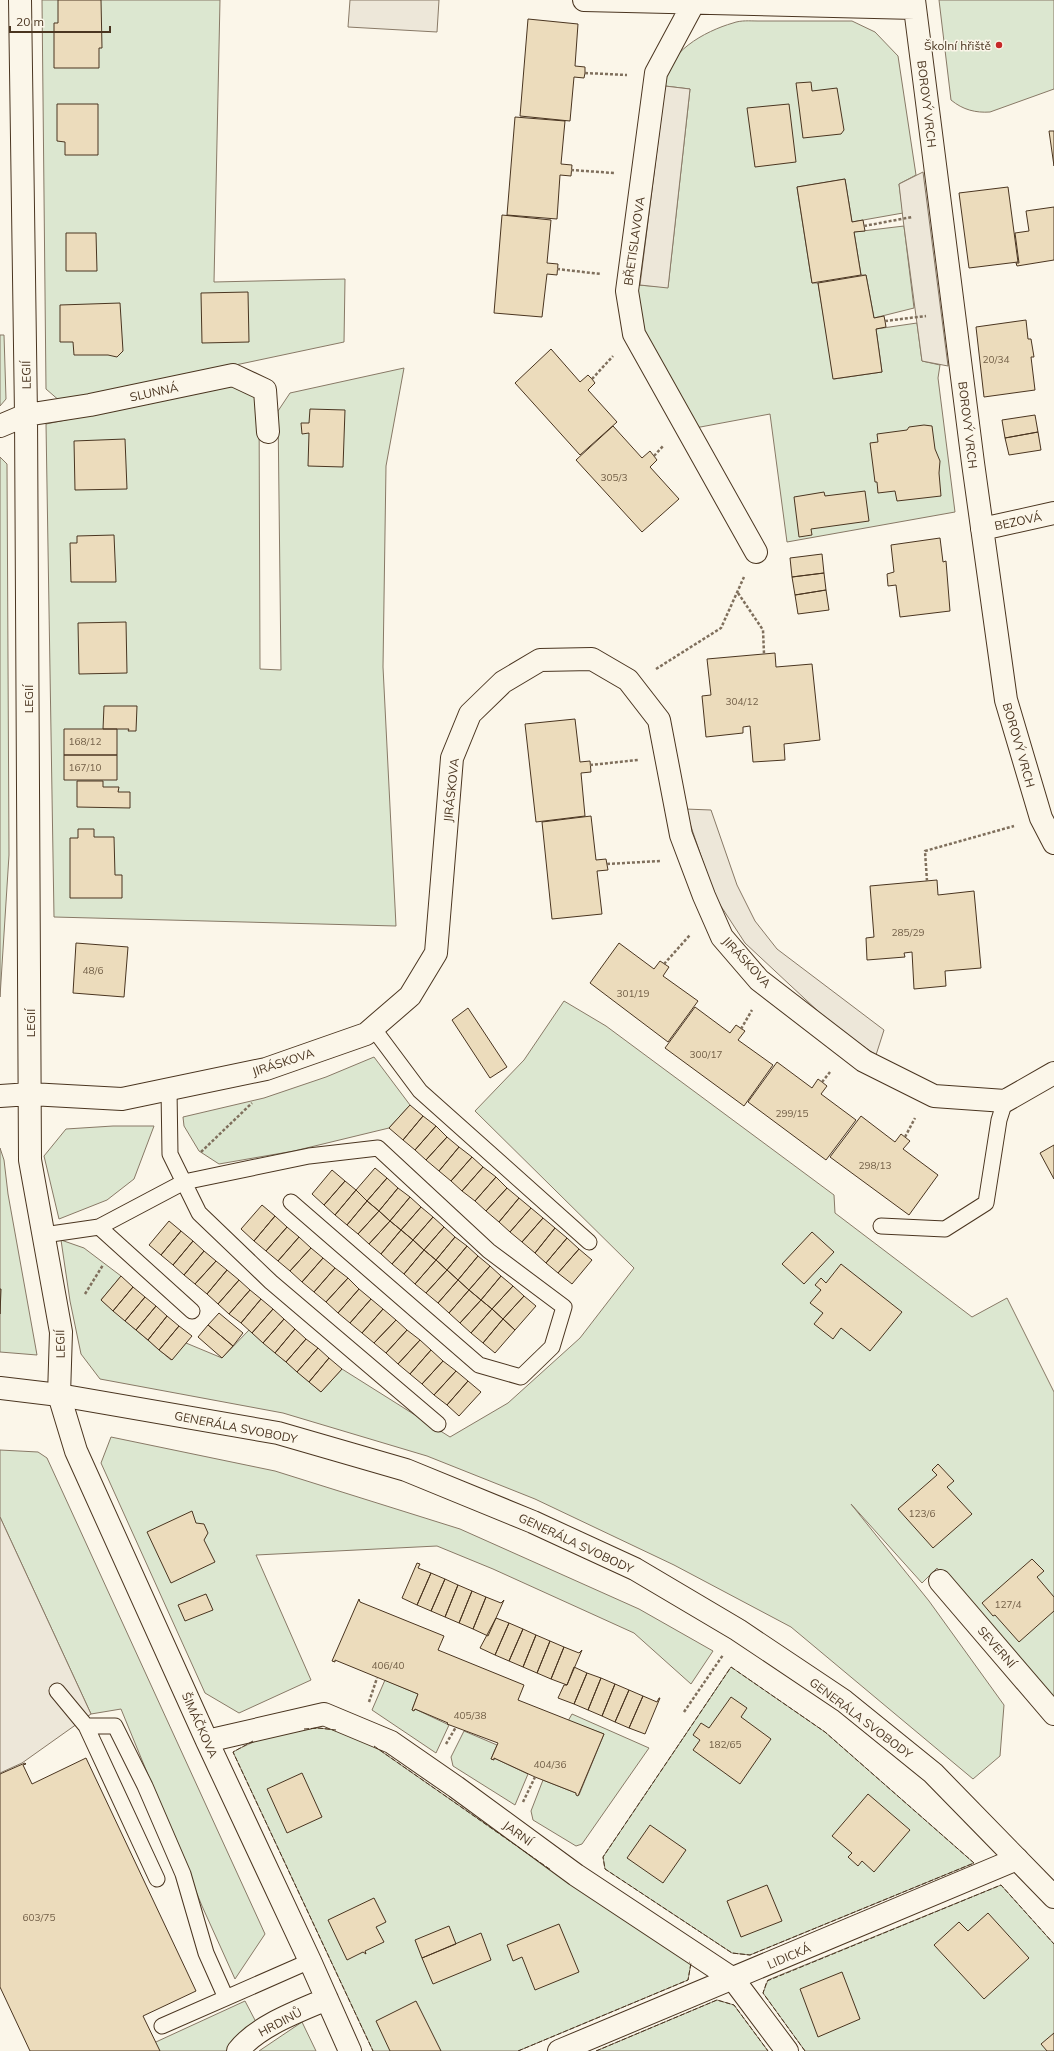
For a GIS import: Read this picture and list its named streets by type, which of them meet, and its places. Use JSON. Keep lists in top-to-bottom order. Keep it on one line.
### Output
{"streets":{"street":["BOROVÝ VRCH","BŘETISLAVOVA","LEGIÍ","SLUNNÁ","BEZOVÁ","JIRÁSKOVA","GENERÁLA SVOBODY","SEVERNÍ","ŠIMÁČKOVA","JARNÍ","LIDICKÁ","HRDINŮ"]},"crossings":[["BOROVÝ VRCH","BEZOVÁ"],["LEGIÍ","SLUNNÁ"],["LEGIÍ","JIRÁSKOVA"],["LEGIÍ","GENERÁLA SVOBODY"],["LEGIÍ","ŠIMÁČKOVA"],["GENERÁLA SVOBODY","ŠIMÁČKOVA"],["GENERÁLA SVOBODY","LIDICKÁ"],["ŠIMÁČKOVA","JARNÍ"],["ŠIMÁČKOVA","HRDINŮ"],["JARNÍ","LIDICKÁ"]],"places":["Školní hřiště"],"house_numbers":["20/34","305/3","304/12","168/12","167/10","285/29","48/6","301/19","300/17","299/15","298/13","123/6","127/4","406/40","405/38","182/65","404/36","603/75"],"scale_bar":"20 m"}
